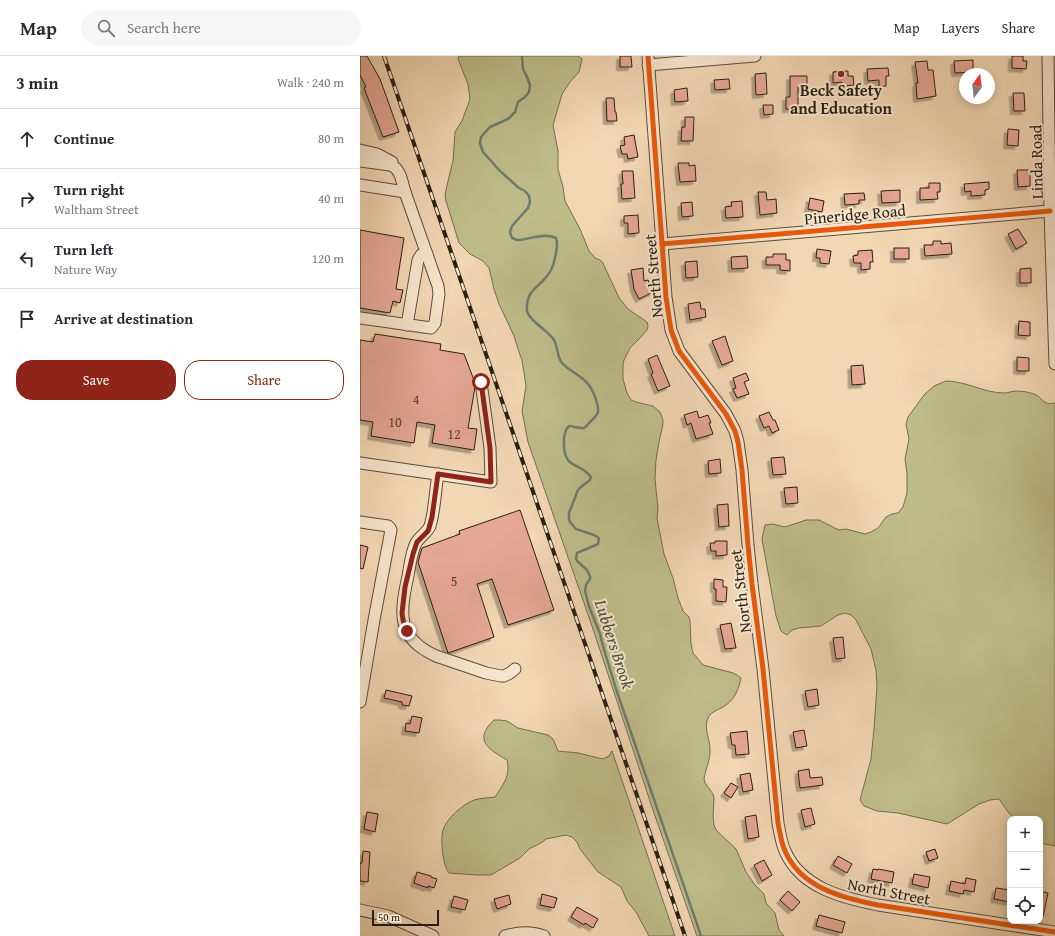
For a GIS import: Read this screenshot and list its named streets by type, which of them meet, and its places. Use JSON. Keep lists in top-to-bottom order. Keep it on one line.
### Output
{"streets":{"street":["Linda Road","Pineridge Road","North Street"]},"crossings":[["Linda Road","Pineridge Road"],["Pineridge Road","North Street"]],"water":["Lubbers Brook"],"places":["Beck Safety and Education"],"house_numbers":["4","10","12","5"],"scale_bar":"50 m","north":"top","page":{"header":"Map","search":"Search here","nav":["Map","Layers","Share"],"heading":["3 min","Walk · 240 m"],"list":[["Continue","80 m"],["Turn right","Waltham Street","40 m"],["Turn left","Nature Way","120 m"],"Arrive at destination"],"buttons":["Save","Share"],"map_buttons":["+","−"],"scale":"50 m"}}
